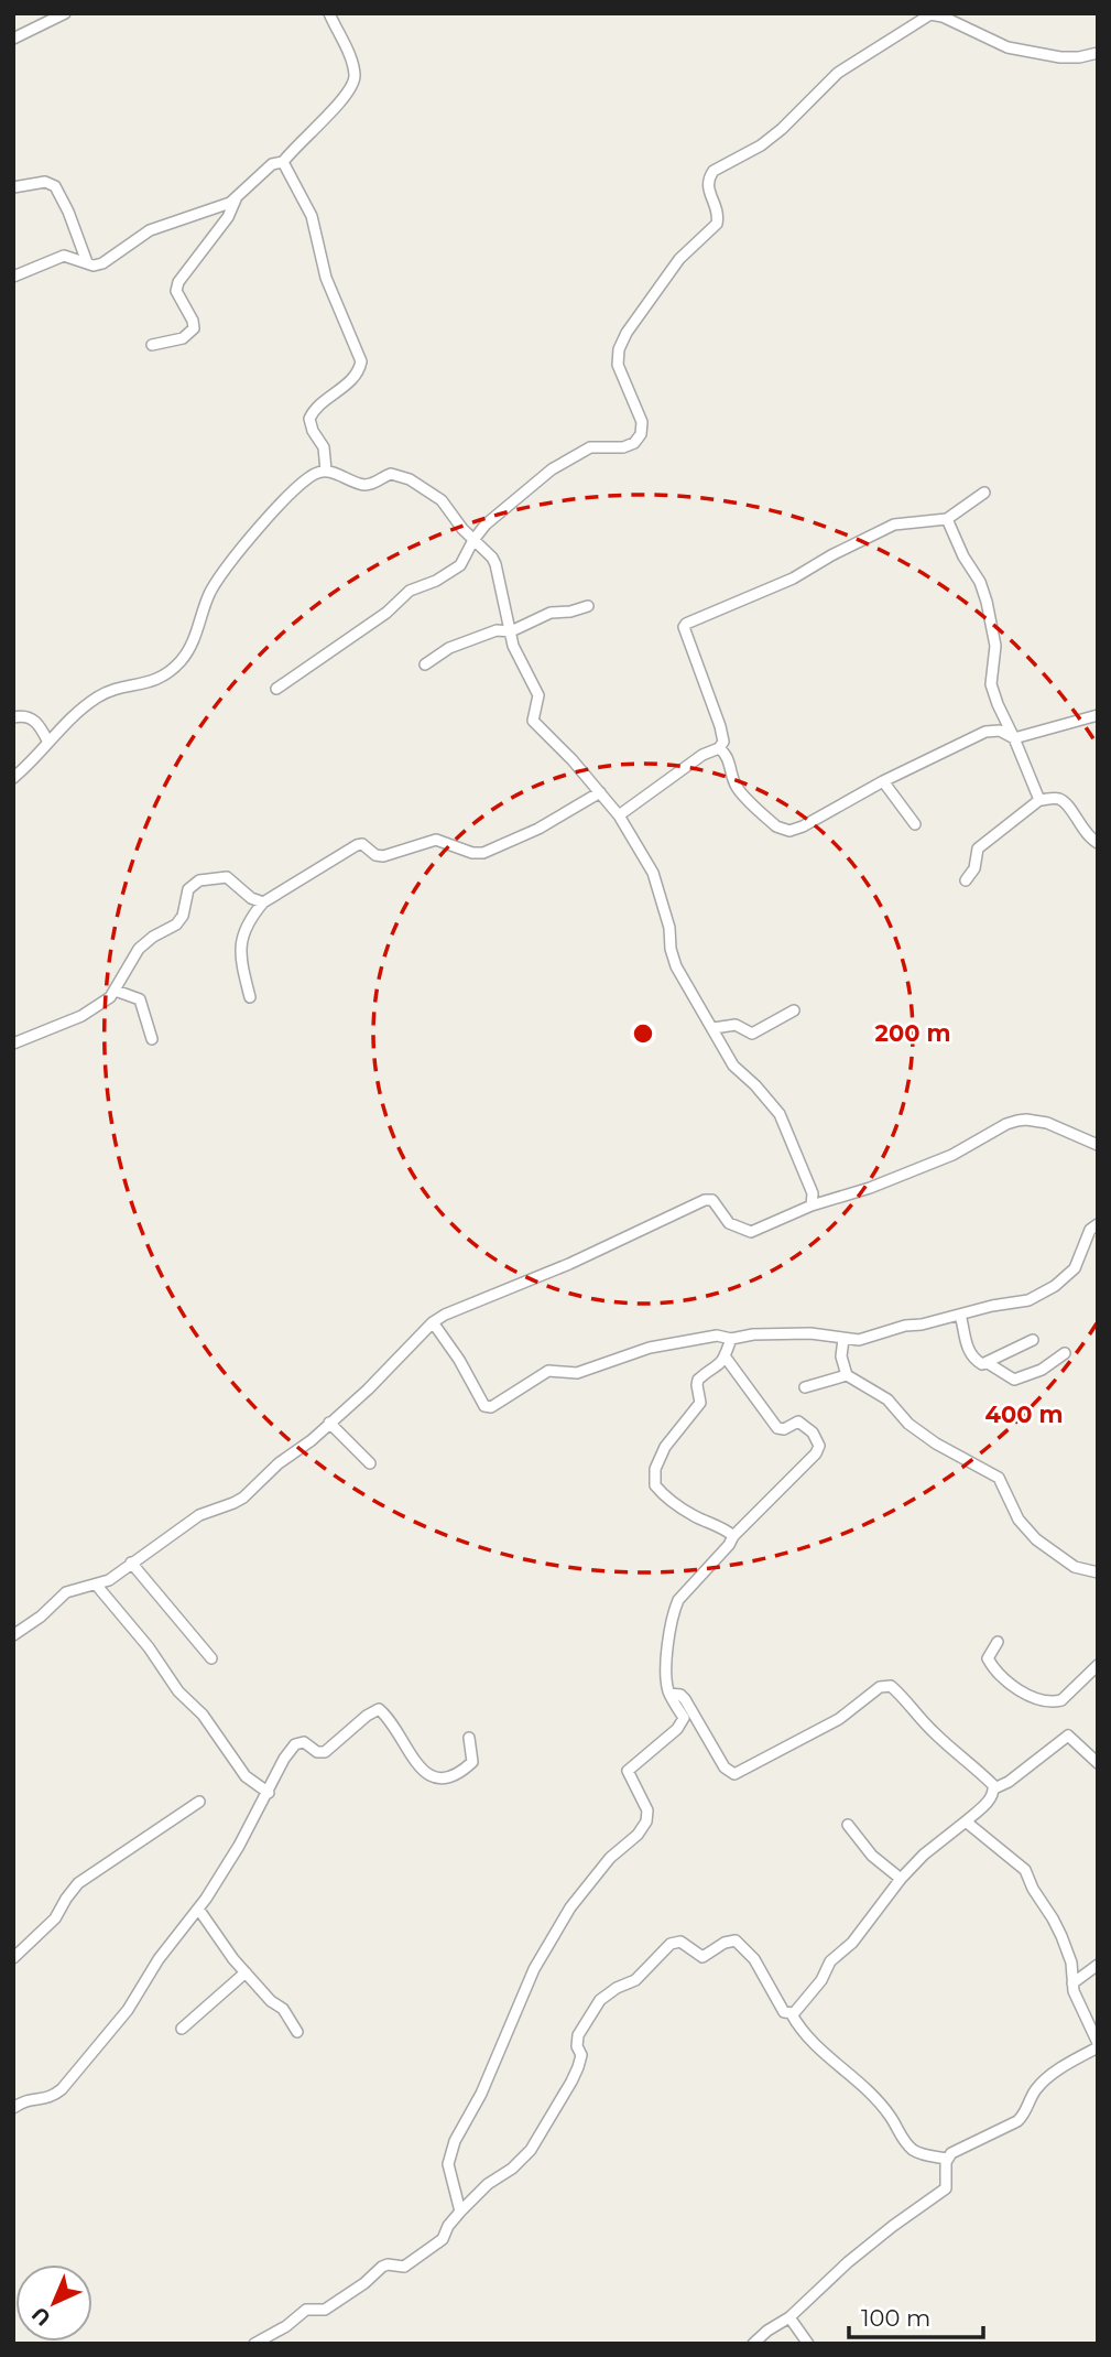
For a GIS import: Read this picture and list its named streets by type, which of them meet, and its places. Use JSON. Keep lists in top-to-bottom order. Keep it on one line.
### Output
{"scale_bar":"100 m","north":"bottom left","rings":["200 m","400 m"]}
